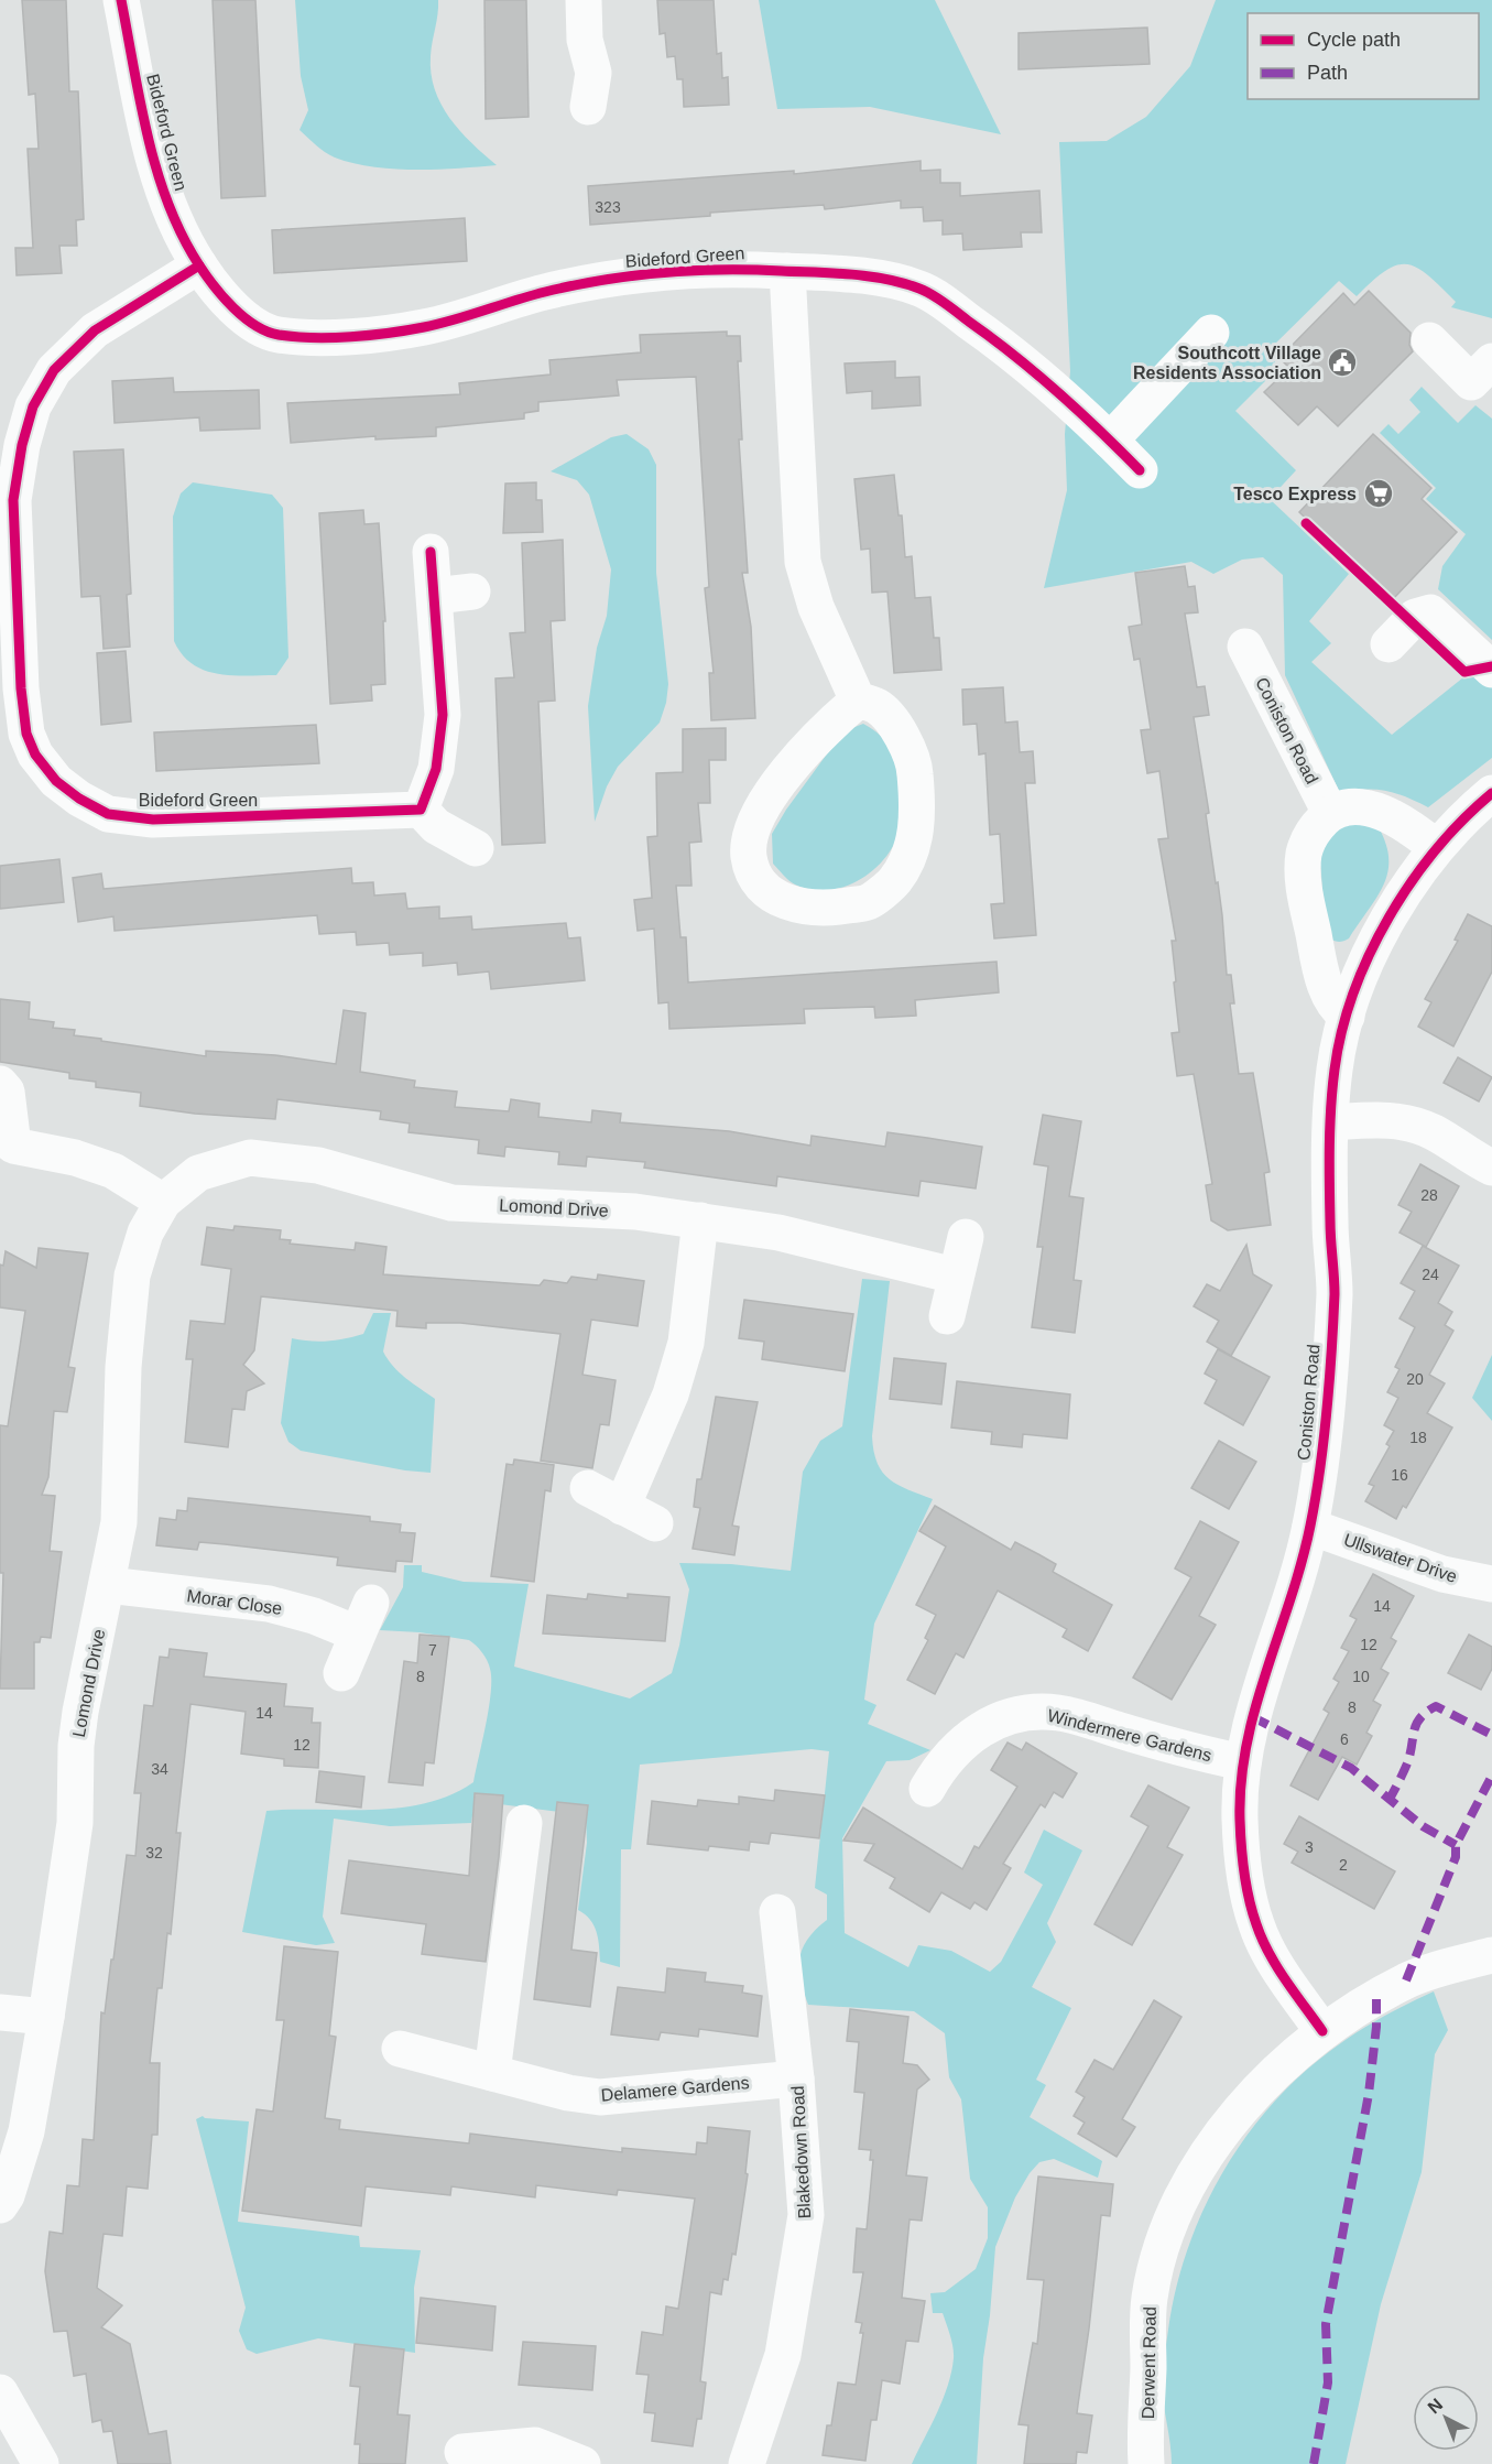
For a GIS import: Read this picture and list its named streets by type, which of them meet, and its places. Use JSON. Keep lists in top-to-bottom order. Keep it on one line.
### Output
{"streets":{"street":["Bideford Green","Coniston Road","Lomond Drive","Ullswater Drive","Morar Close","Windermere Gardens","Delamere Gardens","Blakedown Road","Derwent Road"]},"crossings":[["Coniston Road","Ullswater Drive"],["Coniston Road","Windermere Gardens"],["Coniston Road","Derwent Road"],["Lomond Drive","Morar Close"],["Delamere Gardens","Blakedown Road"]],"places":{"public building":["Southcott Village Residents Association"],"supermarket":["Tesco Express"]},"house_numbers":["323","28","24","20","18","16","14","12","7","8","10","8","14","6","12","34","3","32","2"],"legend":["Cycle path","Path"],"north":"top left"}
